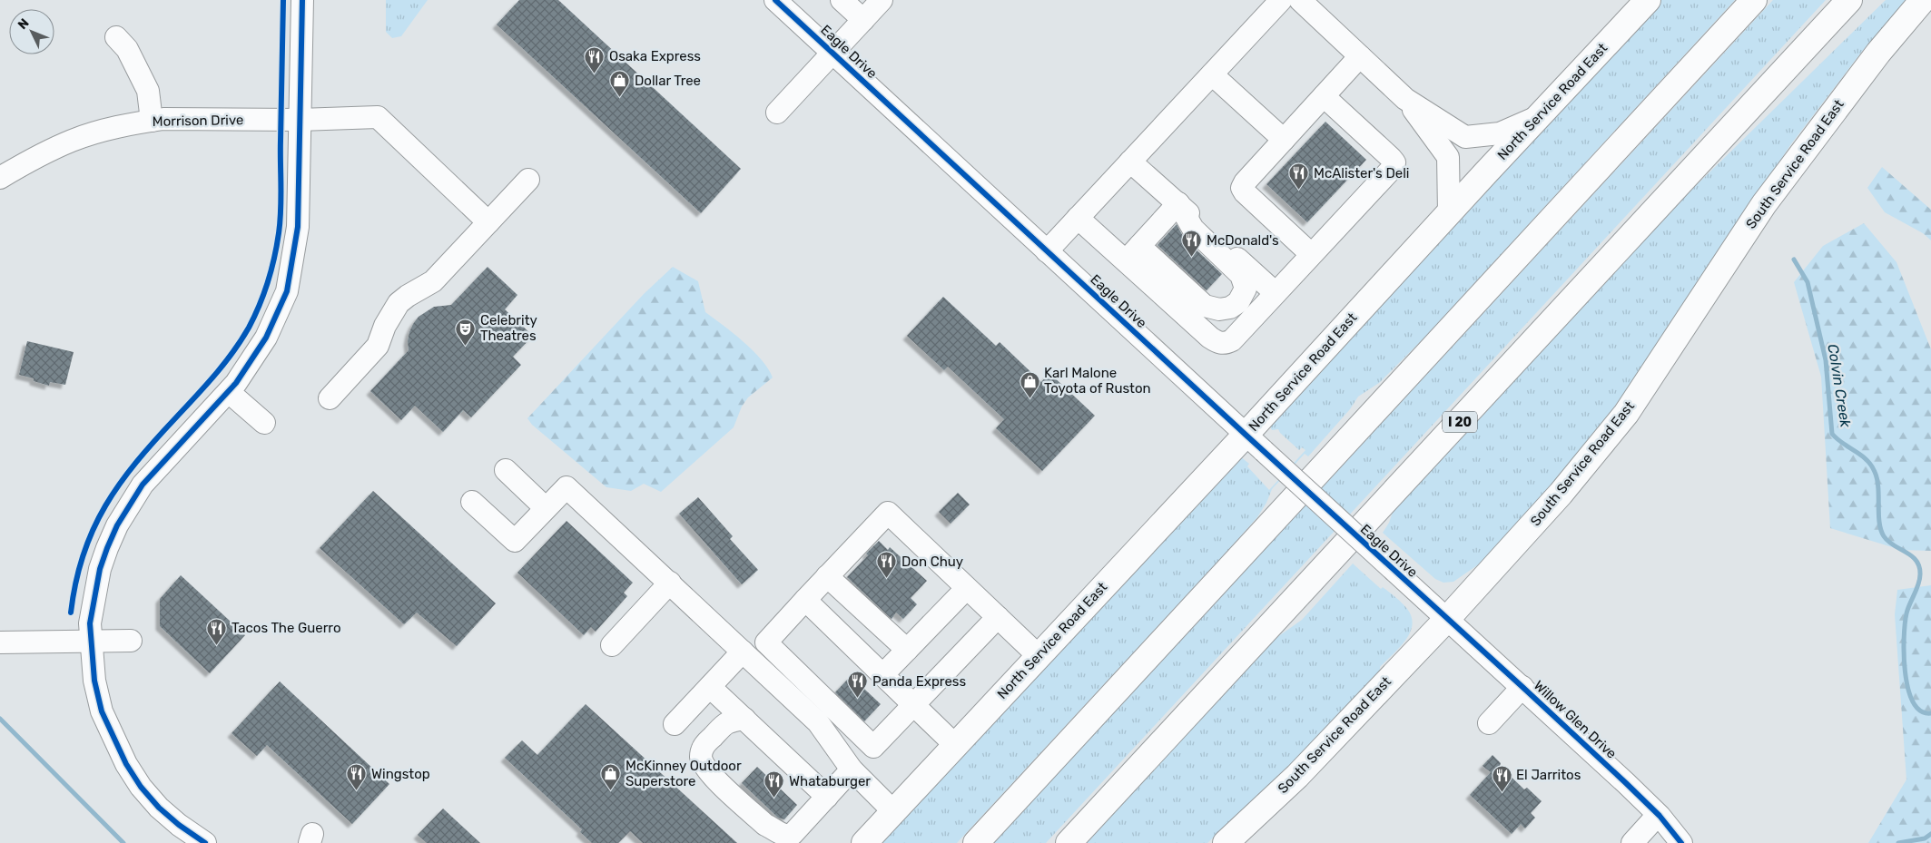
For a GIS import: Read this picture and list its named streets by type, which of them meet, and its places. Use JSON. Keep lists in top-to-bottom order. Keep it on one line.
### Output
{"streets":{"main road":["North Service Road East","South Service Road East","I 20"],"street":["Eagle Drive","Morrison Drive","Willow Glen Drive"]},"crossings":[["Eagle Drive","North Service Road East"],["Eagle Drive","South Service Road East"],["Eagle Drive","Willow Glen Drive"],["South Service Road East","Willow Glen Drive"]],"water":["Colvin Creek"],"places":{"restaurant":["Osaka Express","McAlister's Deli","McDonald's","Don Chuy","Tacos The Guerro","Panda Express","Wingstop","El Jarritos","Whataburger"],"shop":["Dollar Tree","Karl Malone Toyota of Ruston","McKinney Outdoor Superstore"],"theatre":["Celebrity Theatres"]},"north":"top left"}
